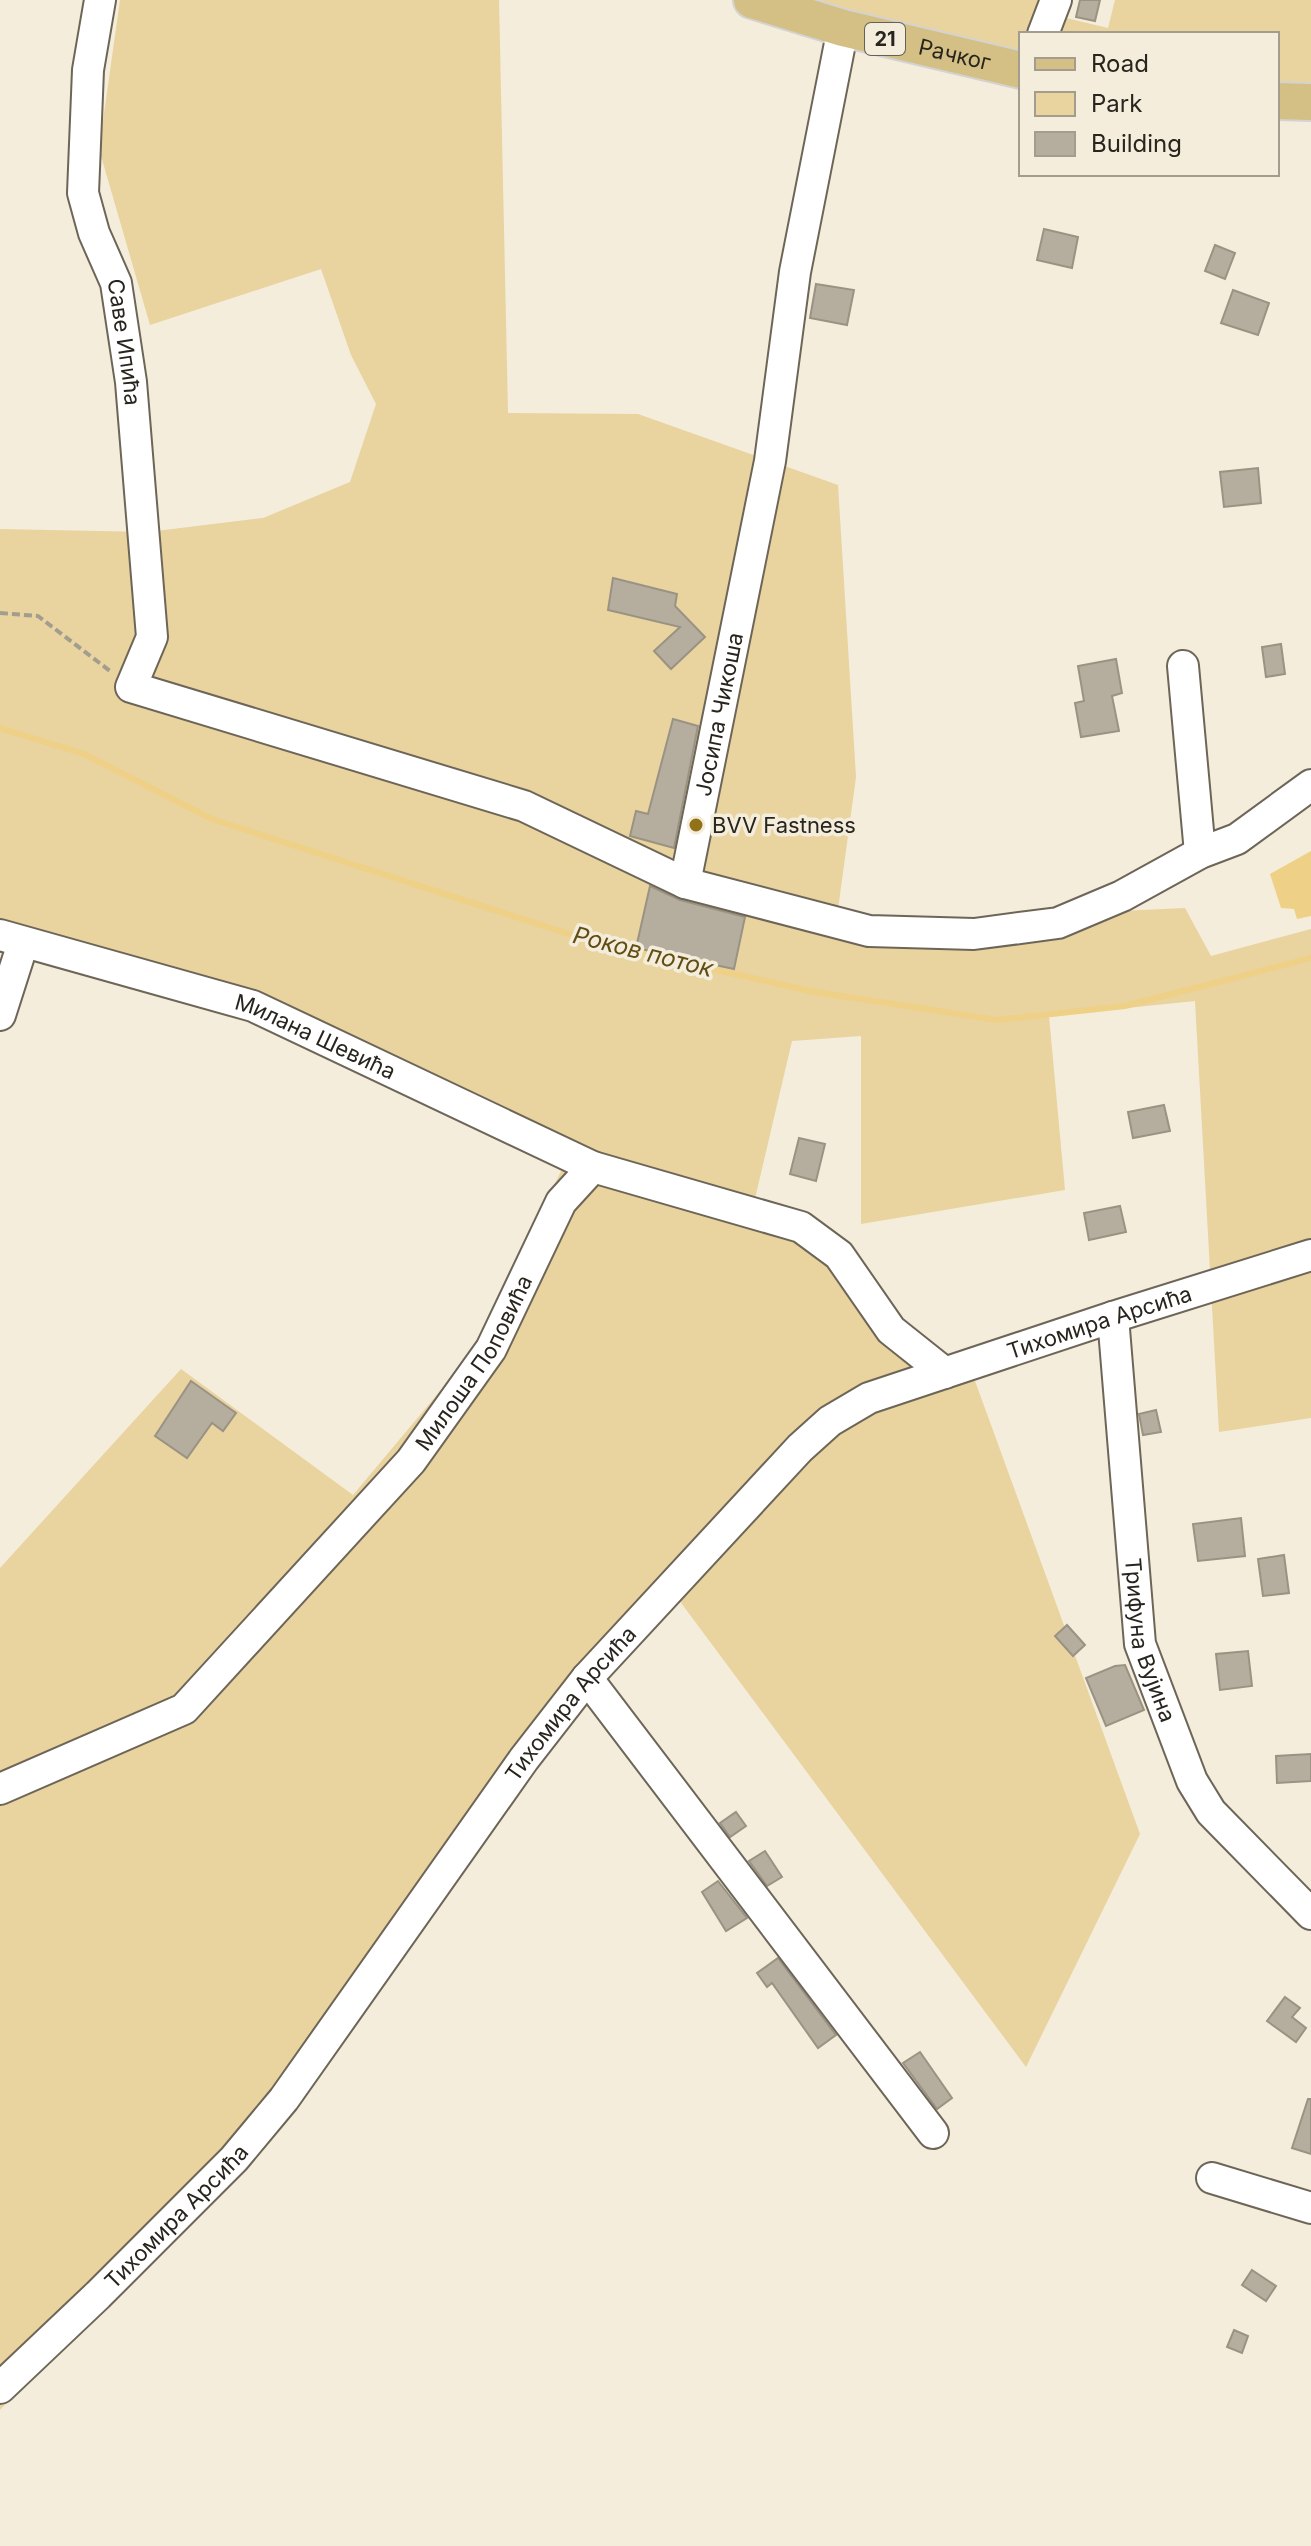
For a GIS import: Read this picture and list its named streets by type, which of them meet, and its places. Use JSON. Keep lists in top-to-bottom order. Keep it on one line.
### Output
{"streets":{"main road":["21","Рачког"],"street":["Саве Ипића","Јосипа Чикоша","Милана Шевића","Тихомира Арсића","Милоша Поповића","Трифуна Вујина"]},"crossings":[["Рачког","Јосипа Чикоша"],["Милана Шевића","Милоша Поповића"],["Тихомира Арсића","Трифуна Вујина"]],"water":["Роков поток"],"places":["BVV Fastness"],"legend":["Road","Park","Building"]}
